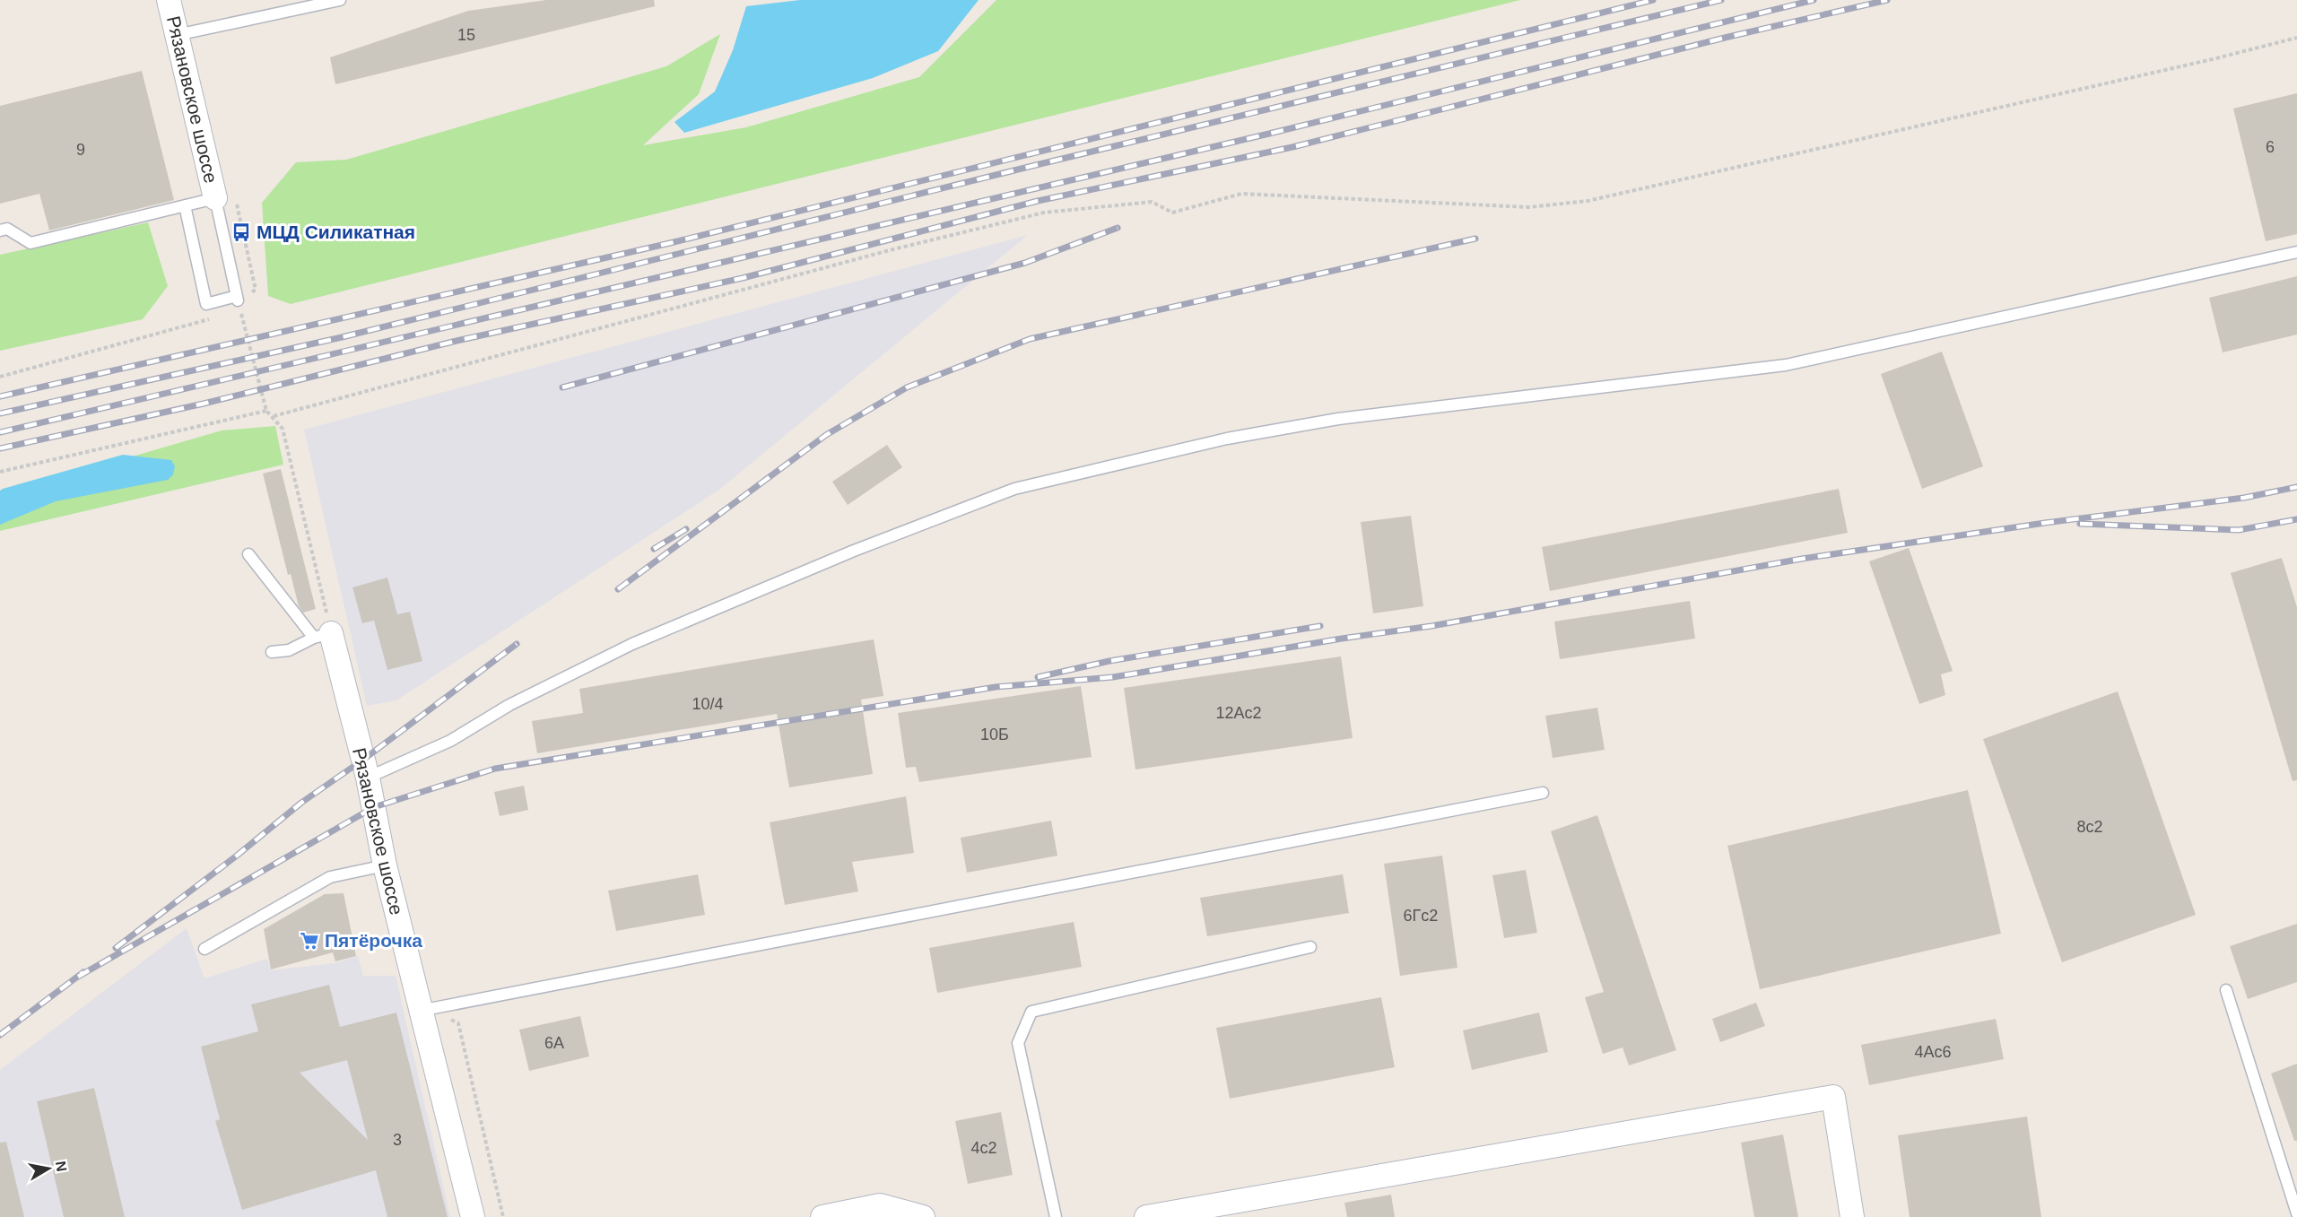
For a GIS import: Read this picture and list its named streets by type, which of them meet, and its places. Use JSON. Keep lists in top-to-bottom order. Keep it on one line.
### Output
{"streets":{"street":["Рязановское шоссе"]},"places":{"bus stop":["МЦД Силикатная"],"supermarket":["Пятёрочка"]},"house_numbers":["15","6","9","10/4","12Ас2","10Б","8с2","6Гс2","6А","4Ас6","3","4с2"],"north":"right"}
